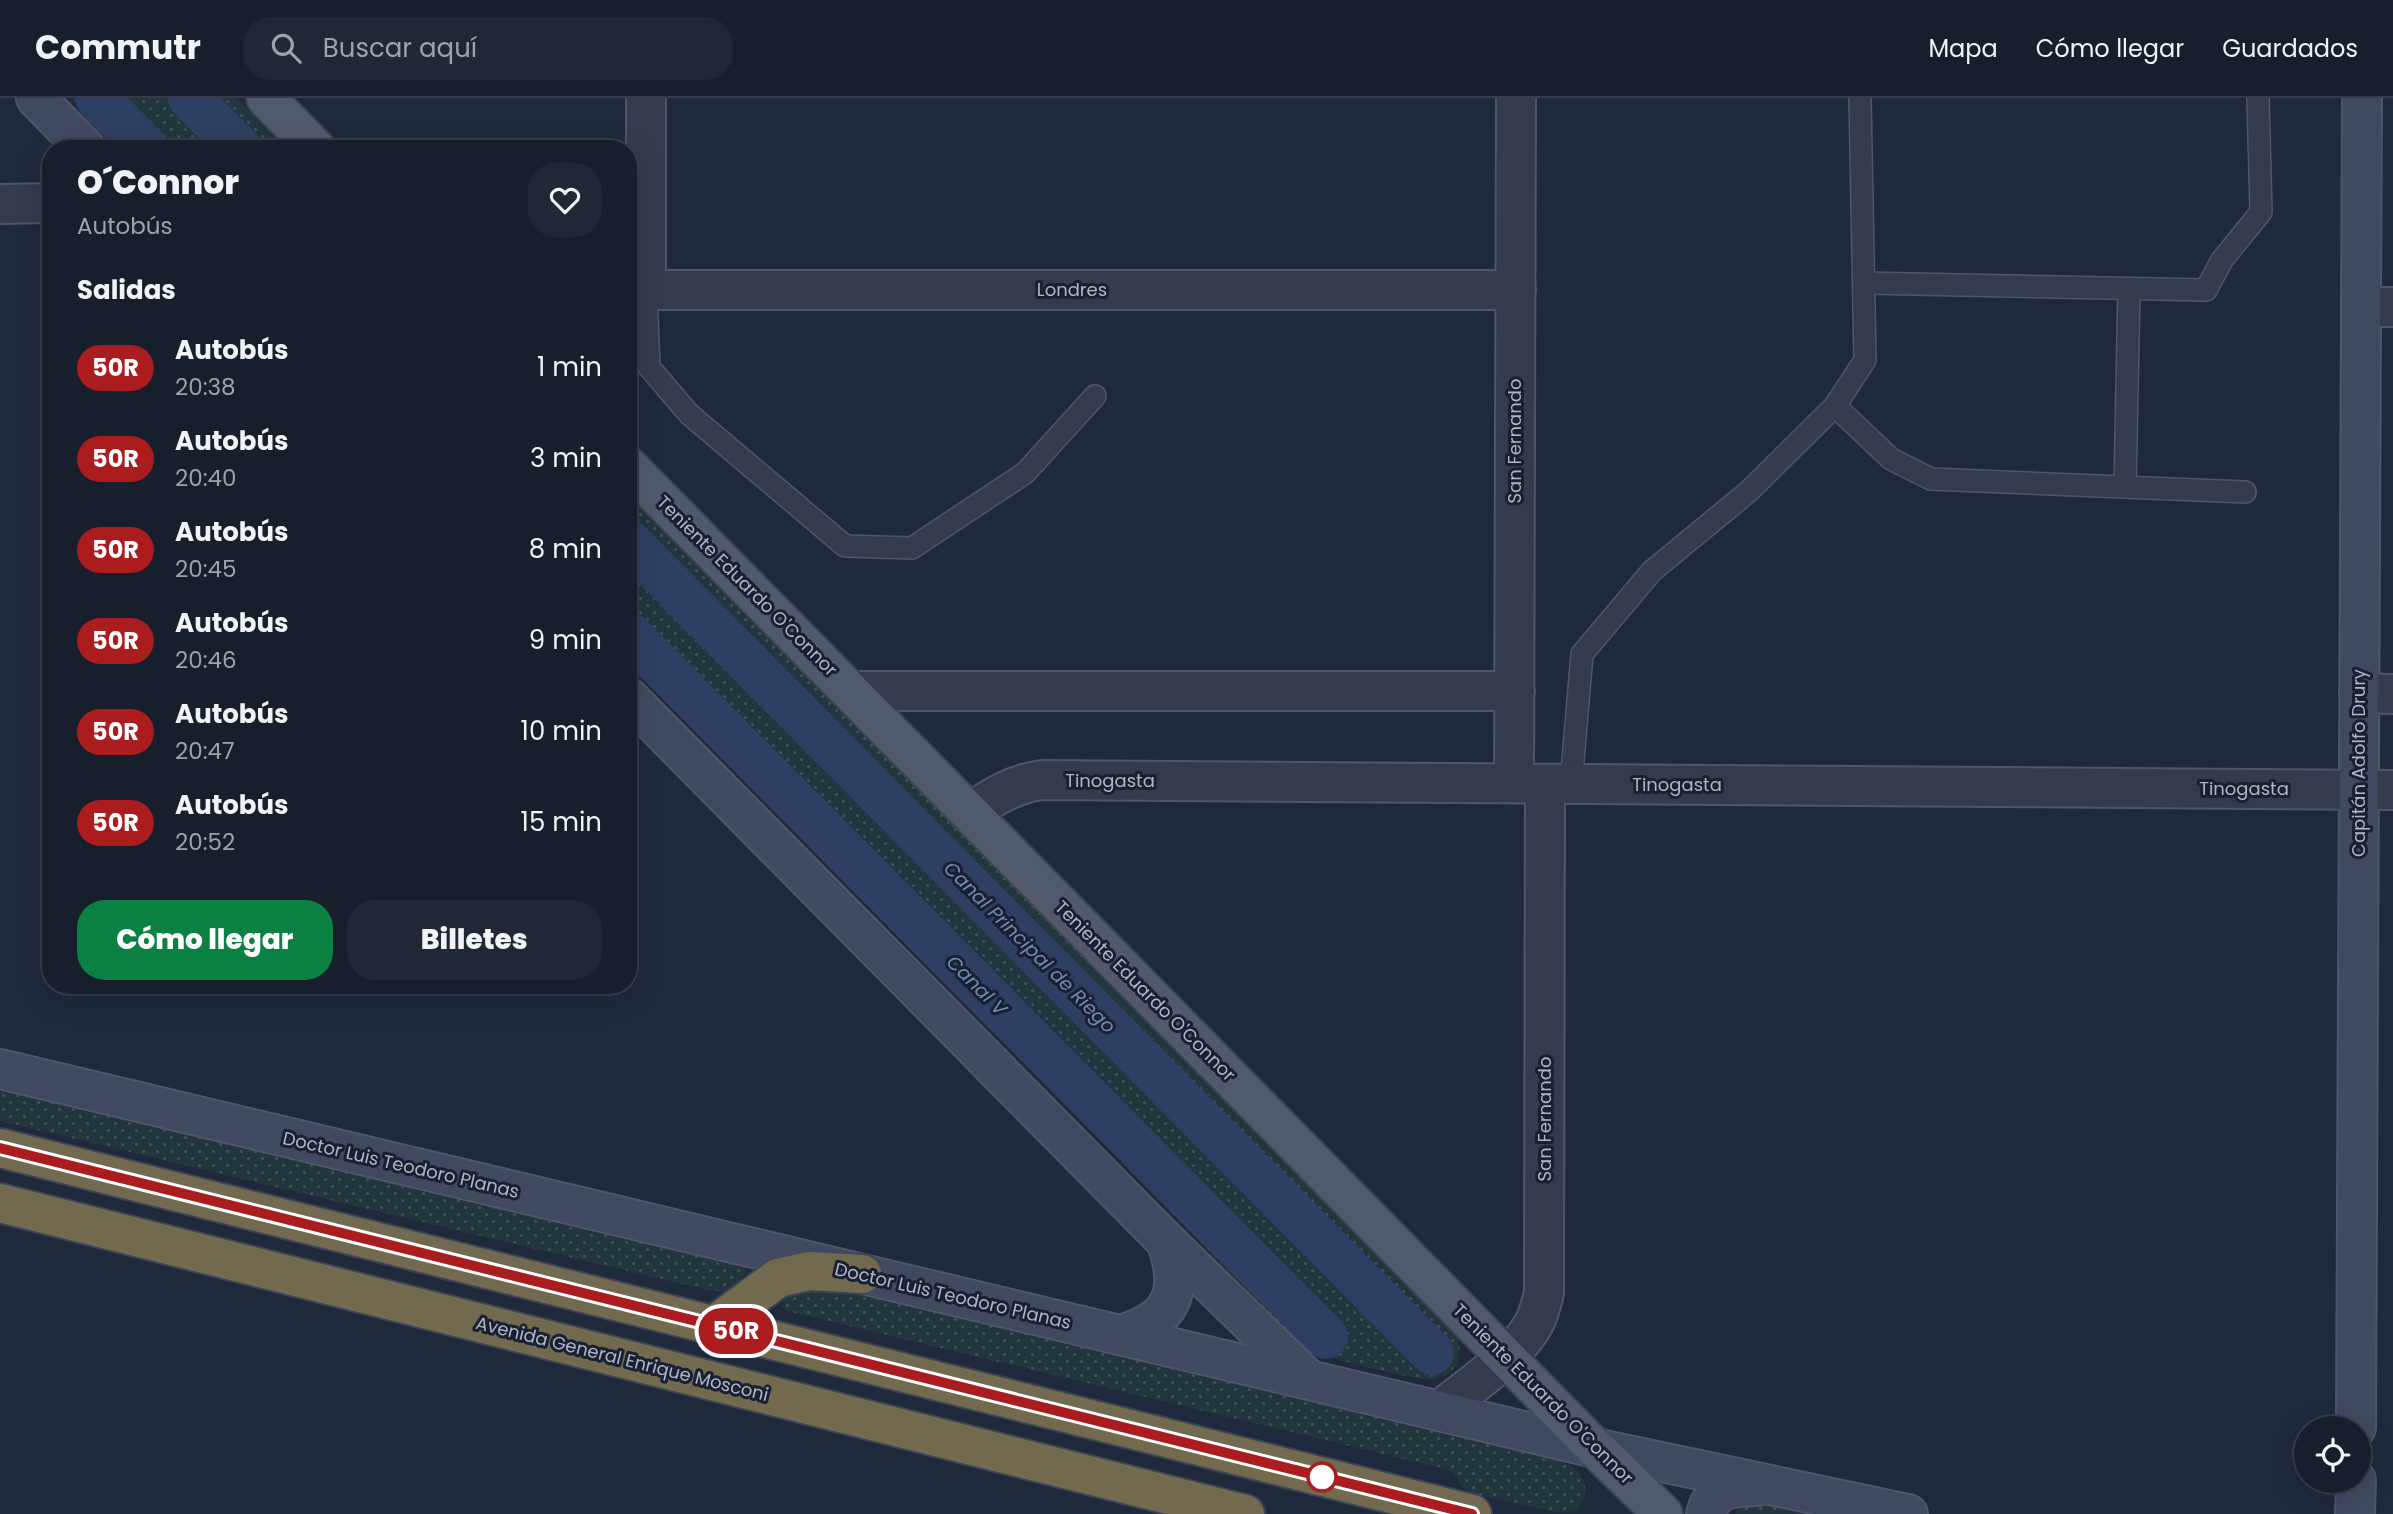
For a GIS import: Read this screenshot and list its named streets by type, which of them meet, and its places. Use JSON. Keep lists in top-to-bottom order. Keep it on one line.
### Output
{"streets":{"highway":["Avenida General Enrique Mosconi"],"main road":["Teniente Eduardo O'Connor"],"street":["Londres","San Fernando","Capitán Adolfo Drury","Tinogasta","Doctor Luis Teodoro Planas"]},"crossings":[["Londres","San Fernando"],["San Fernando","Teniente Eduardo O'Connor"],["San Fernando","Tinogasta"],["San Fernando","Doctor Luis Teodoro Planas"],["Teniente Eduardo O'Connor","Tinogasta"],["Teniente Eduardo O'Connor","Doctor Luis Teodoro Planas"],["Capitán Adolfo Drury","Tinogasta"]],"water":["Canal Principal de Riego","Canal V"],"lines":["bus line 50R"],"page":{"header":"Commutr","search":"Buscar aquí","nav":["Mapa","Cómo llegar","Guardados"],"on_map":"50R","heading":[["O´Connor","Autobús"],"Salidas"],"list":[{"mark":"50R","name":"Autobús","note":"20:38","value":"1 min"},{"mark":"50R","name":"Autobús","note":"20:40","value":"3 min"},{"mark":"50R","name":"Autobús","note":"20:45","value":"8 min"},{"mark":"50R","name":"Autobús","note":"20:46","value":"9 min"},{"mark":"50R","name":"Autobús","note":"20:47","value":"10 min"},{"mark":"50R","name":"Autobús","note":"20:52","value":"15 min"}],"buttons":["Cómo llegar","Billetes"]}}
